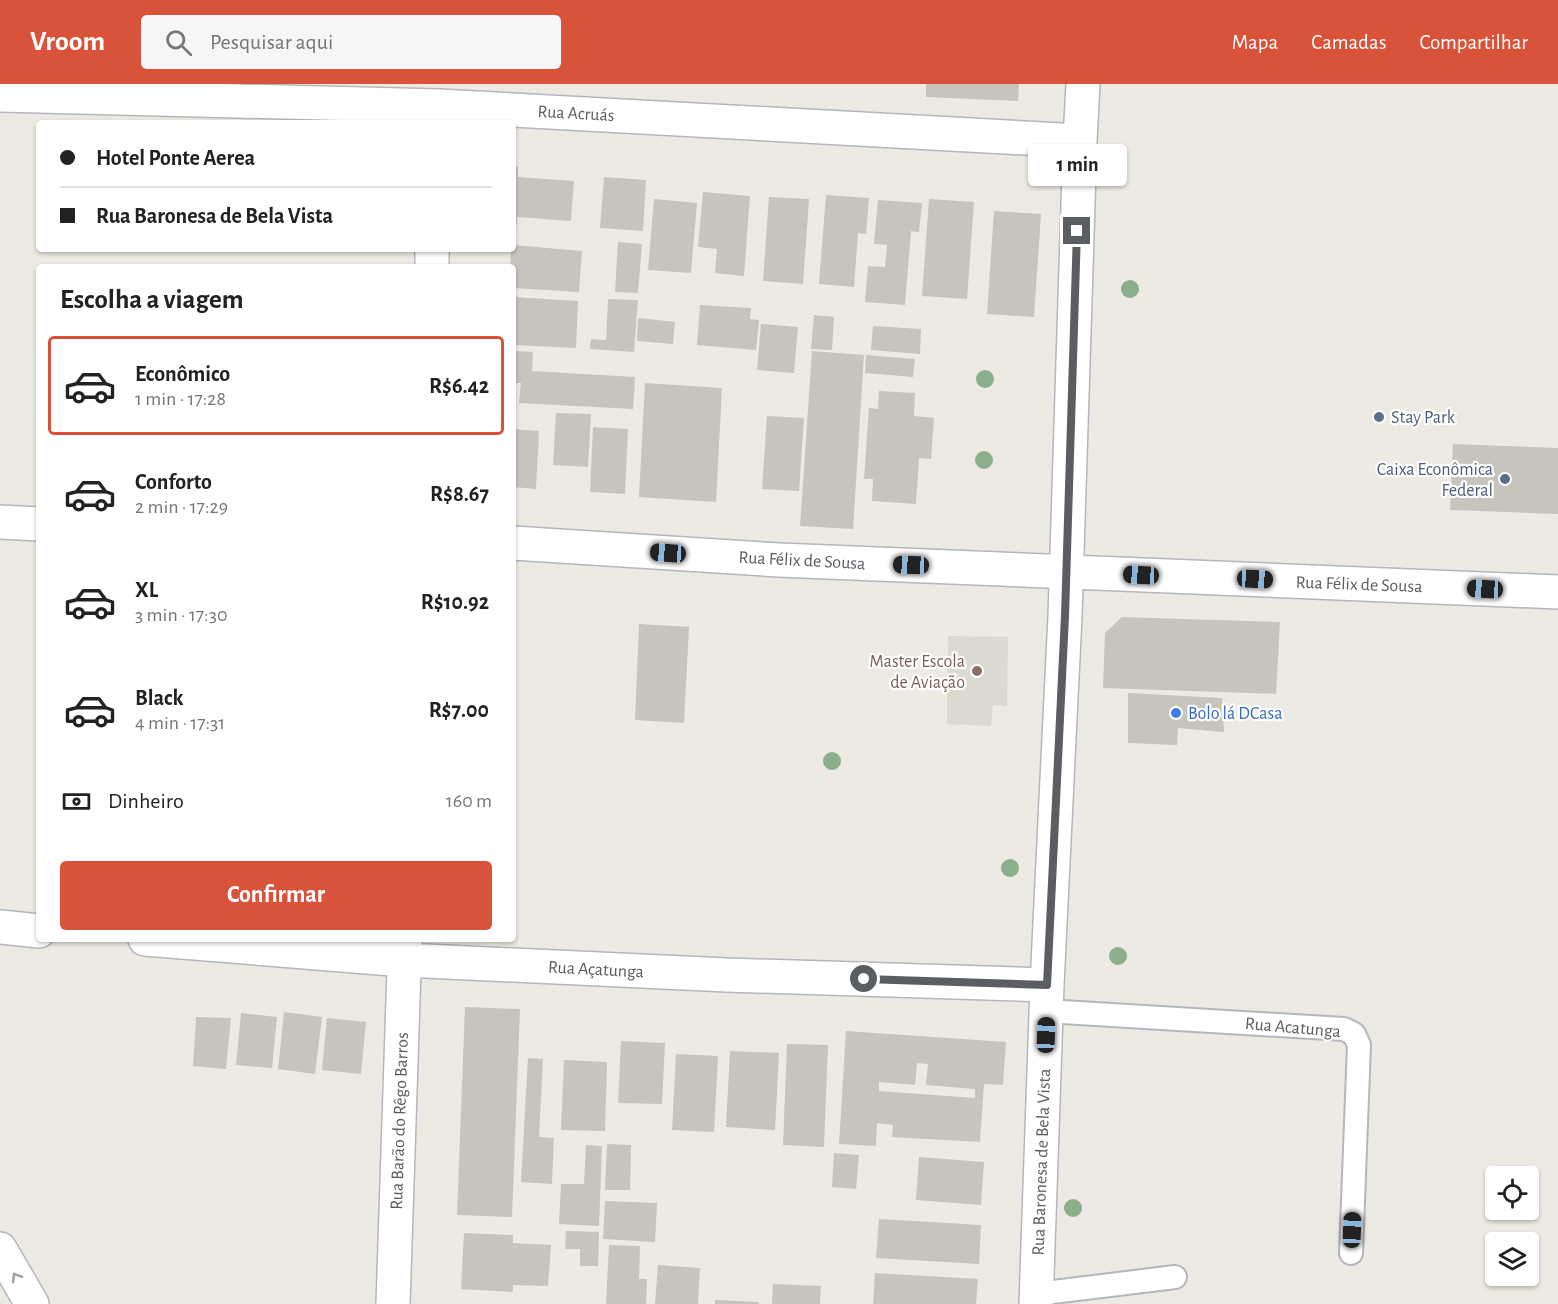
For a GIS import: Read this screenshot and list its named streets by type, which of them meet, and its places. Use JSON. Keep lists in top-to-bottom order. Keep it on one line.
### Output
{"streets":{"street":["Rua Acruás","Rua Félix de Sousa","Rua Açatunga","Rua Barão do Rêgo Barros","Rua Baronesa de Bela Vista"],"lane":["Rua Acatunga"]},"crossings":[["Rua Acruás","Rua Baronesa de Bela Vista"],["Rua Félix de Sousa","Rua Baronesa de Bela Vista"],["Rua Açatunga","Rua Acatunga"],["Rua Açatunga","Rua Barão do Rêgo Barros"],["Rua Açatunga","Rua Baronesa de Bela Vista"],["Rua Acatunga","Rua Baronesa de Bela Vista"]],"places":["Stay Park","Caixa Econômica Federal","Master Escola de Aviação","Bolo lá DCasa"],"page":{"header":"Vroom","search":"Pesquisar aqui","nav":["Mapa","Camadas","Compartilhar"],"banner":["Hotel Ponte Aerea","Rua Baronesa de Bela Vista"],"bubble":"1 min","heading":"Escolha a viagem","list":[{"name":"Econômico","note":"1 min · 17:28","value":"R$6.42"},{"name":"Conforto","note":"2 min · 17:29","value":"R$8.67"},{"name":"XL","note":"3 min · 17:30","value":"R$10.92"},{"name":"Black","note":"4 min · 17:31","value":"R$7.00"}],"pay":["Dinheiro","160 m"],"buttons":"Confirmar"}}
